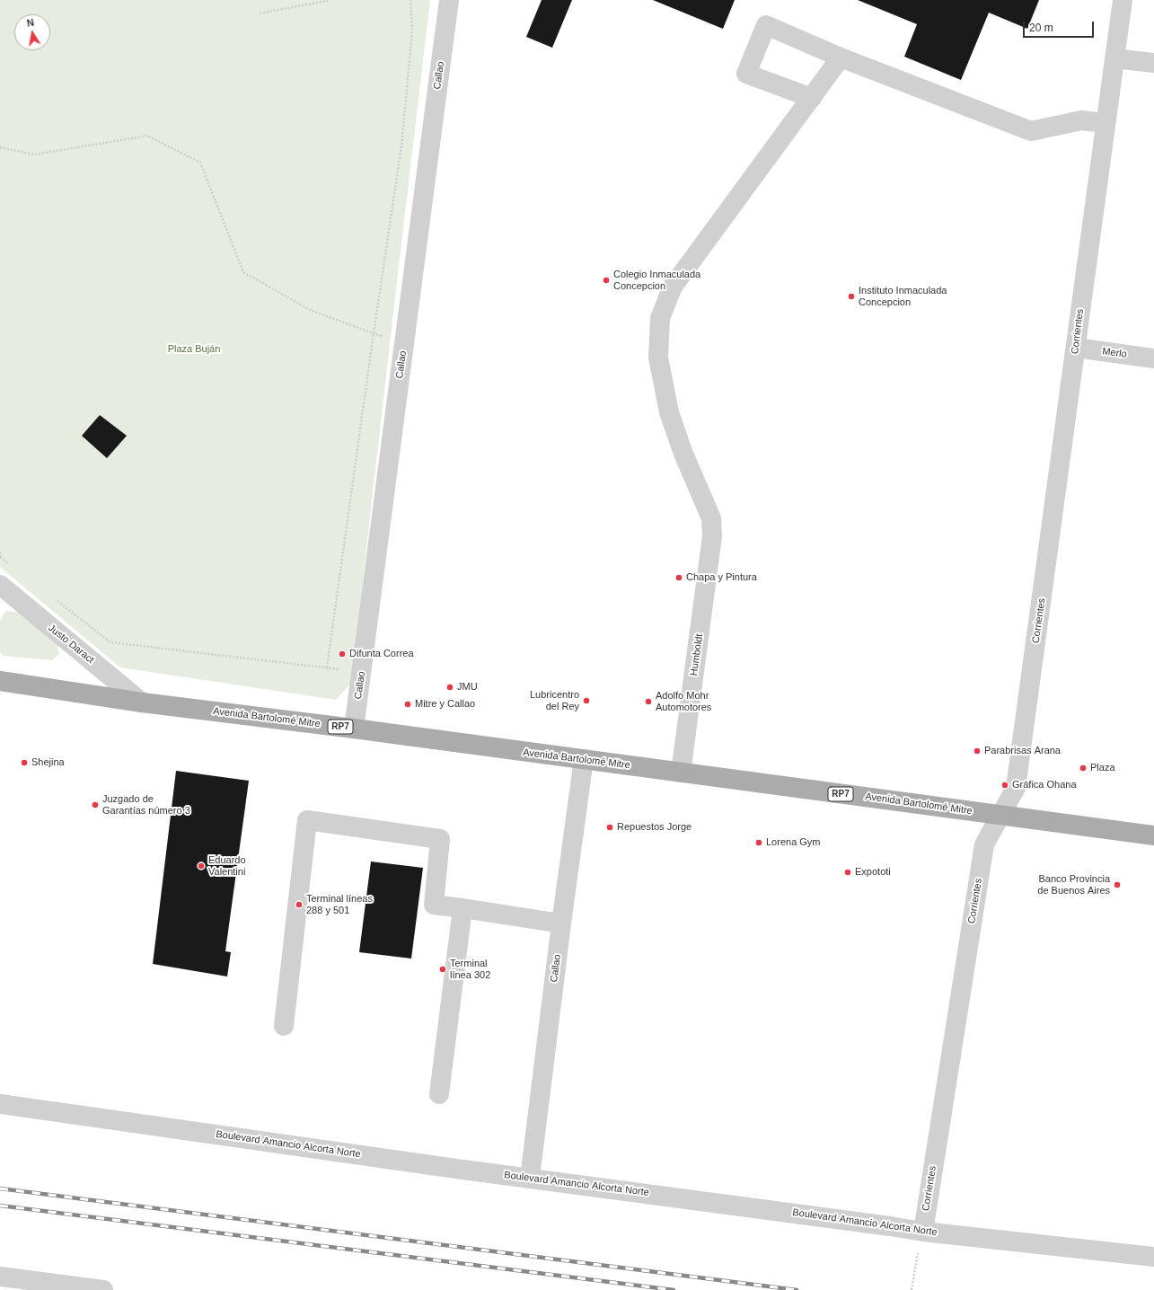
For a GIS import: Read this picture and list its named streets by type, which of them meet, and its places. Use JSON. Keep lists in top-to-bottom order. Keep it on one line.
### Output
{"streets":{"main road":["Avenida Bartolomé Mitre","RP7"],"street":["Callao","Corrientes","Merlo","Justo Daract","Humboldt","Boulevard Amancio Alcorta Norte"]},"crossings":[["Callao","Avenida Bartolomé Mitre"],["Callao","Boulevard Amancio Alcorta Norte"],["Corrientes","Merlo"],["Corrientes","Avenida Bartolomé Mitre"],["Corrientes","Boulevard Amancio Alcorta Norte"],["Justo Daract","Avenida Bartolomé Mitre"],["Humboldt","Avenida Bartolomé Mitre"]],"parks":["Plaza Buján"],"places":["Colegio Inmaculada Concepcion","Instituto Inmaculada Concepcion","Chapa y Pintura","Difunta Correa","JMU","Lubricentro del Rey","Adolfo Mohr Automotores","Mitre y Callao","Parabrisas Arana","Shejina","Plaza","Gráfica Ohana","Juzgado de Garantías número 3","Repuestos Jorge","Lorena Gym","Eduardo Valentini","Expototi","Banco Provincia de Buenos Aires","Terminal líneas 288 y 501","Terminal línea 302"],"scale_bar":"20 m","north":"top"}
